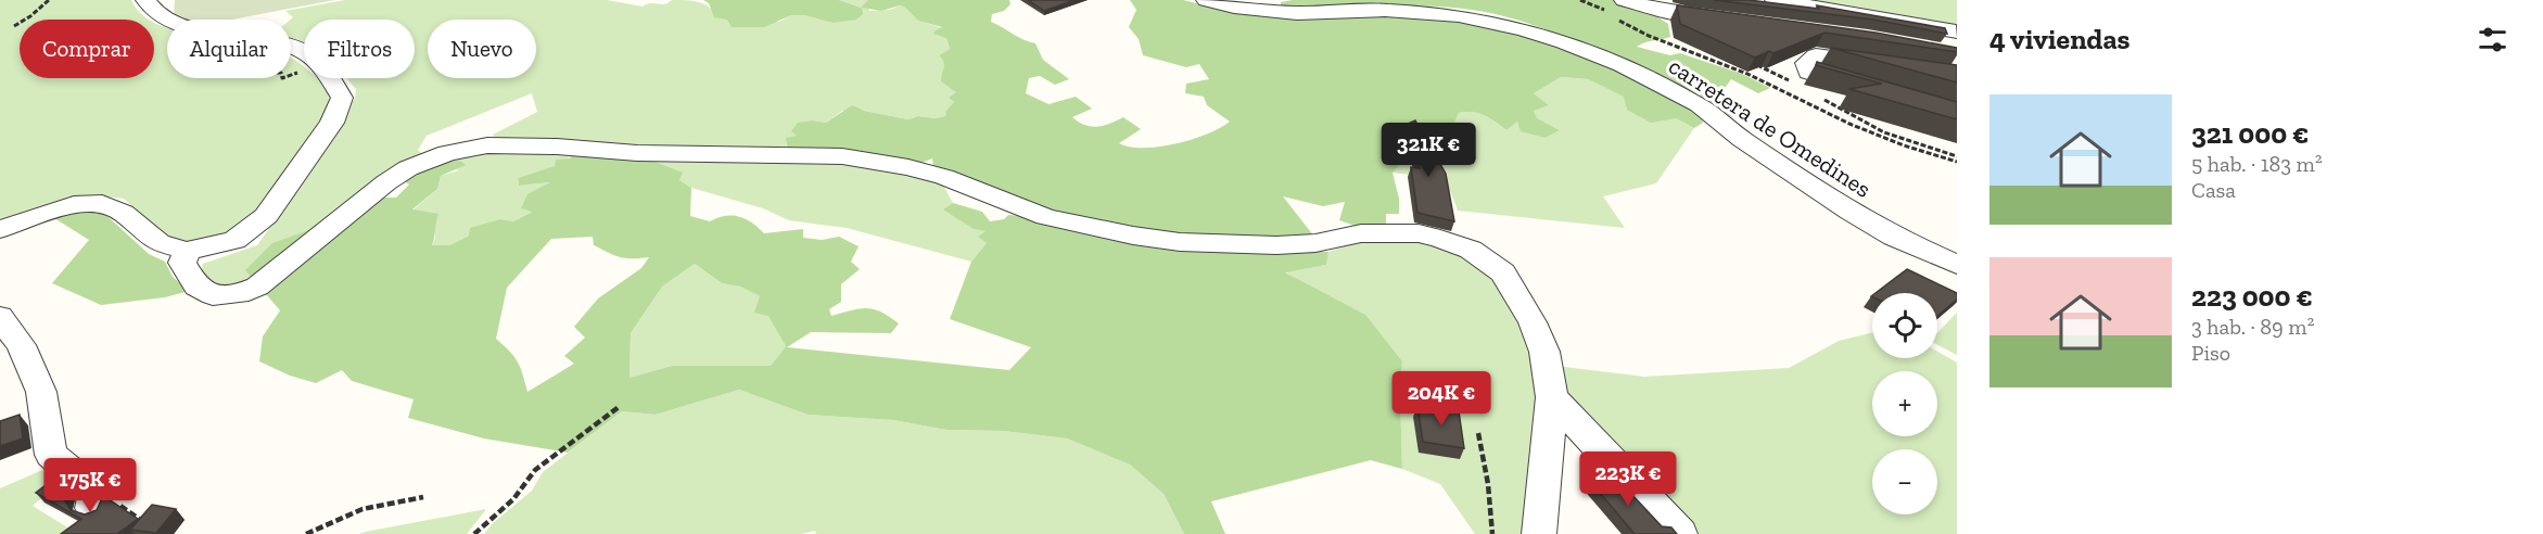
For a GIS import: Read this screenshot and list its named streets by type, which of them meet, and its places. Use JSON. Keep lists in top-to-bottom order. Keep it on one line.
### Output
{"streets":{"street":["carretera de Omedines"]},"page":{"heading":"4 viviendas","chip":["Comprar","Alquilar","Filtros","Nuevo"],"list":[{"name":"321 000 €","note":"5 hab. · 183 m² · Casa"},{"name":"223 000 €","note":"3 hab. · 89 m² · Piso"}],"price":["321K €","204K €","223K €","175K €"],"map_buttons":["+","−"]}}
